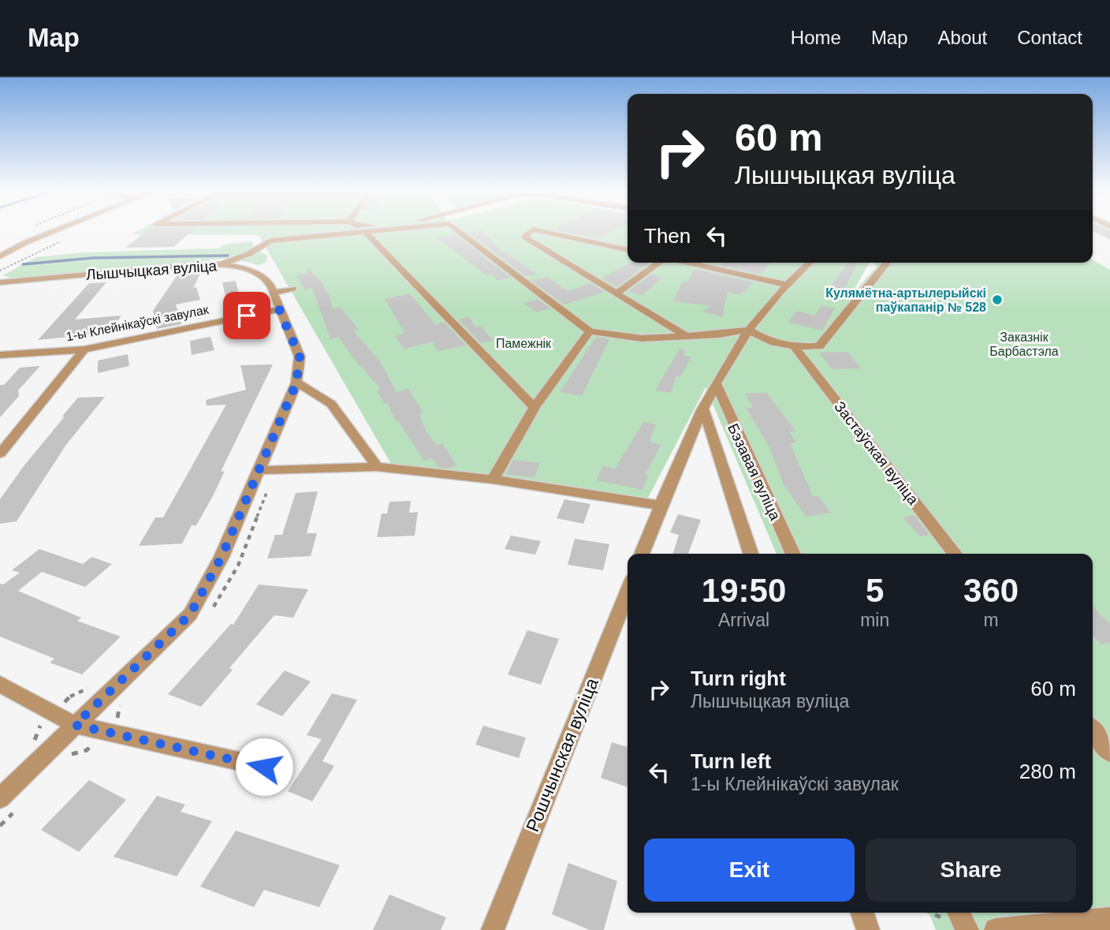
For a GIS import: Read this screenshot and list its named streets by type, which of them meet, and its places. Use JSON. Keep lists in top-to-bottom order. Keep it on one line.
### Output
{"streets":{"street":["Лышчыцкая вуліца","1-ы Клейнікаўскі завулак","Застаўская вуліца","Бэзавая вуліца","Рошчынская вуліца"]},"crossings":[["Лышчыцкая вуліца","1-ы Клейнікаўскі завулак"]],"parks":["Заказнік Барбастэла","Памежнік"],"places":["Кулямётна-артылерыйскі паўкапанір № 528"],"page":{"header":"Map","nav":["Home","Map","About","Contact"],"turn":["60 m","Лышчыцкая вуліца"],"then":"Then","eta":["19:50","Arrival","5","min","360","m"],"list":[{"name":"Turn right","note":"Лышчыцкая вуліца","value":"60 m"},{"name":"Turn left","note":"1-ы Клейнікаўскі завулак","value":"280 m"}],"buttons":["Exit","Share"]}}
